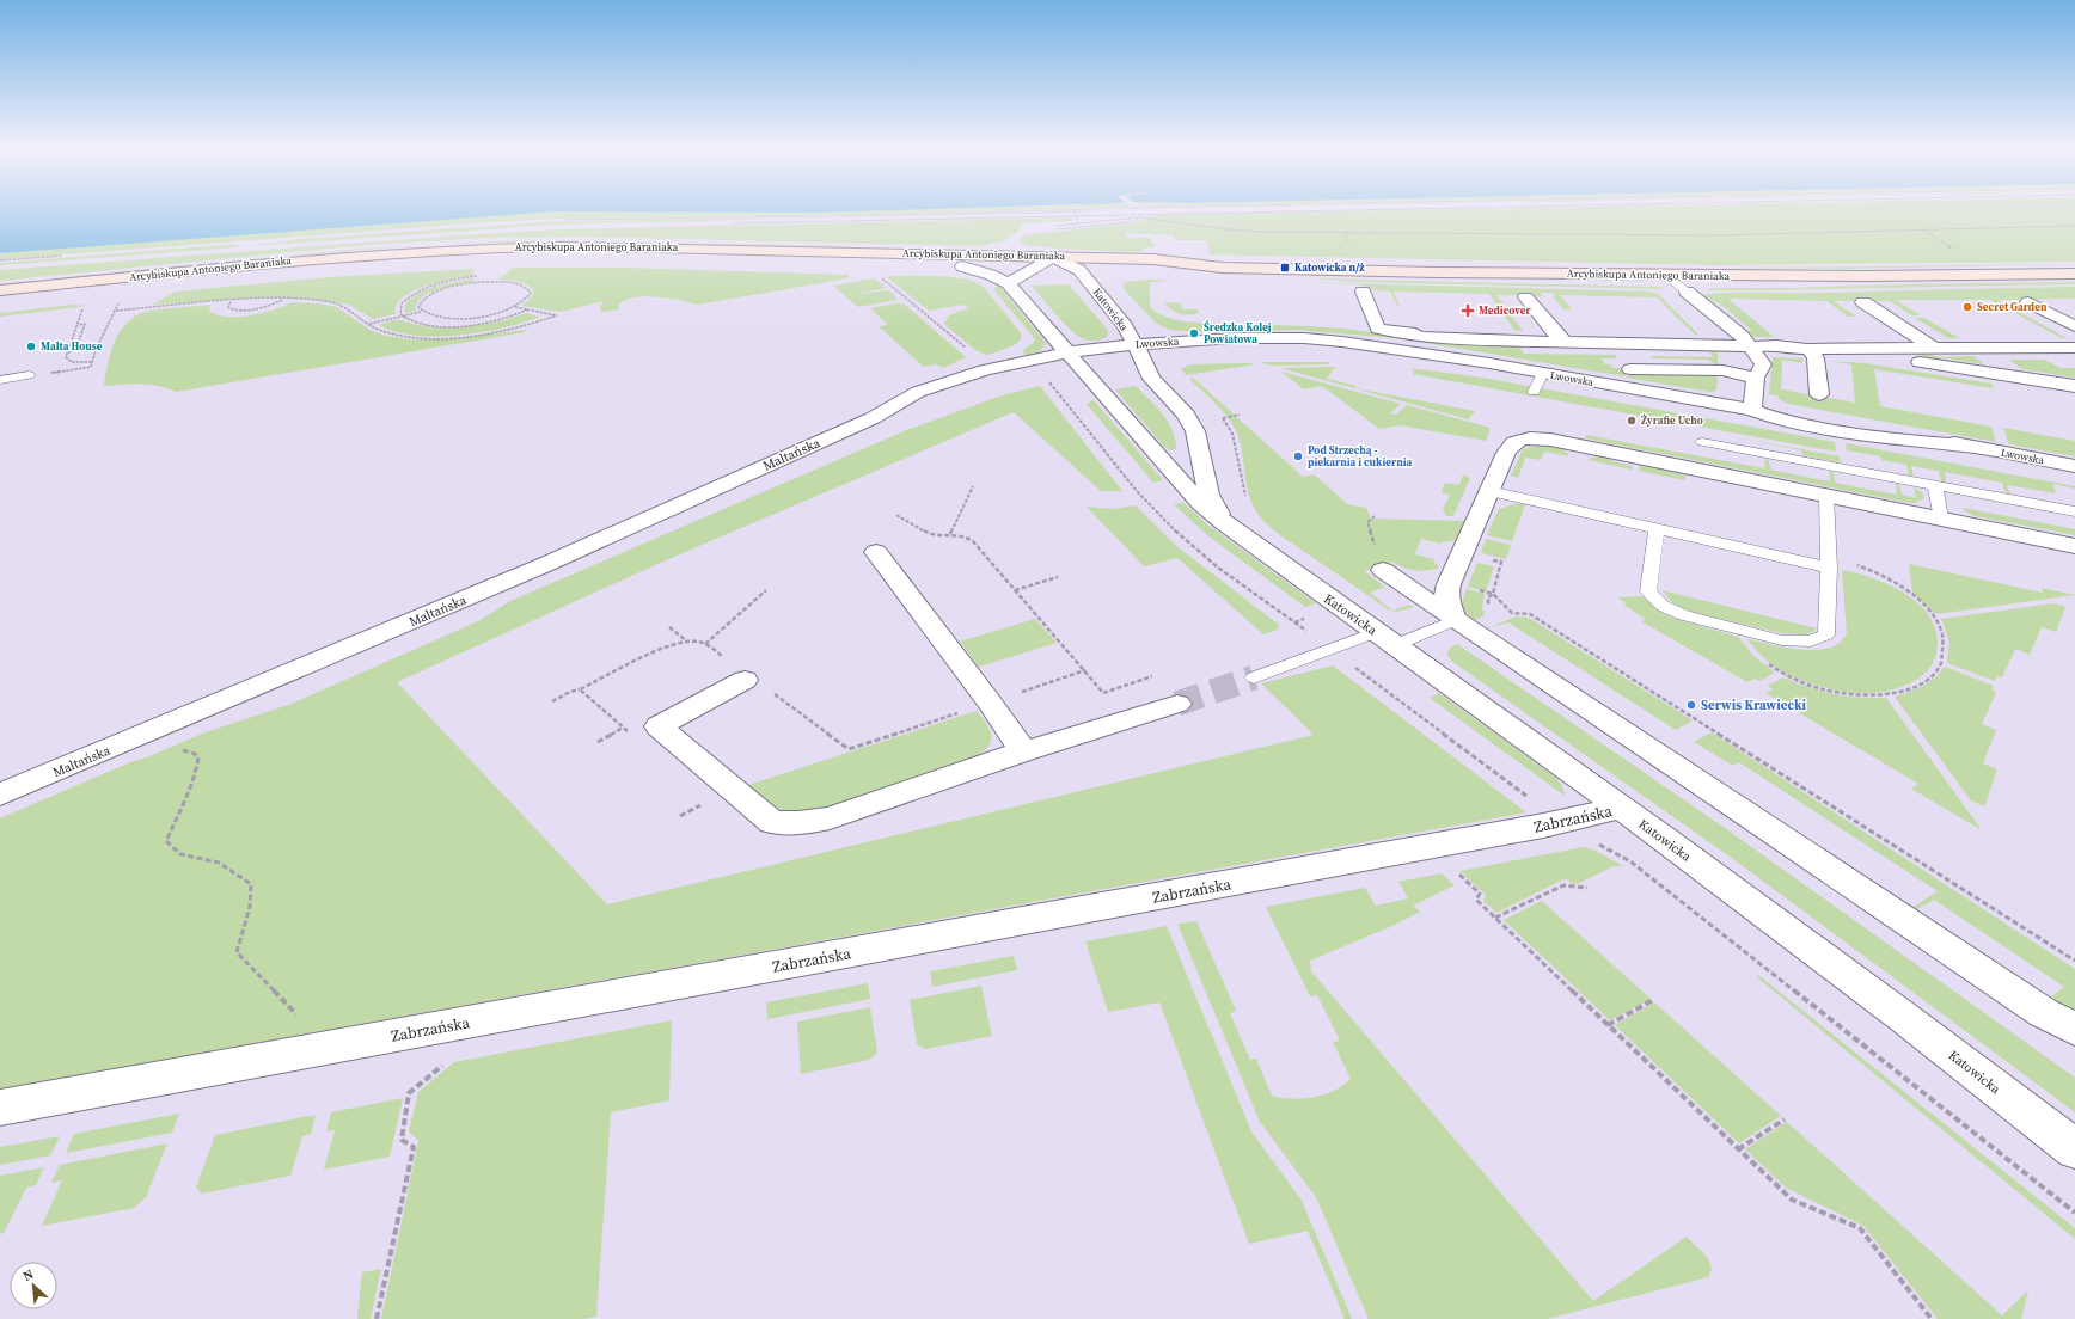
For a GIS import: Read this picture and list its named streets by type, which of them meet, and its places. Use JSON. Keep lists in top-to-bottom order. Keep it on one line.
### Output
{"streets":{"street":["Arcybiskupa Antoniego Baraniaka","Katowicka","Lwowska","Maltańska","Zabrzańska"]},"crossings":[["Arcybiskupa Antoniego Baraniaka","Katowicka"],["Katowicka","Lwowska"],["Katowicka","Maltańska"],["Katowicka","Zabrzańska"],["Lwowska","Maltańska"]],"places":{"transit":["Katowicka n/ż"],"other":["Secret Garden","Średzka Kolej Powiatowa","Malta House","Żyrafie Ucho","Pod Strzechą - piekarnia i cukiernia","Serwis Krawiecki"],"health":["Medicover"]},"north":"top left"}
